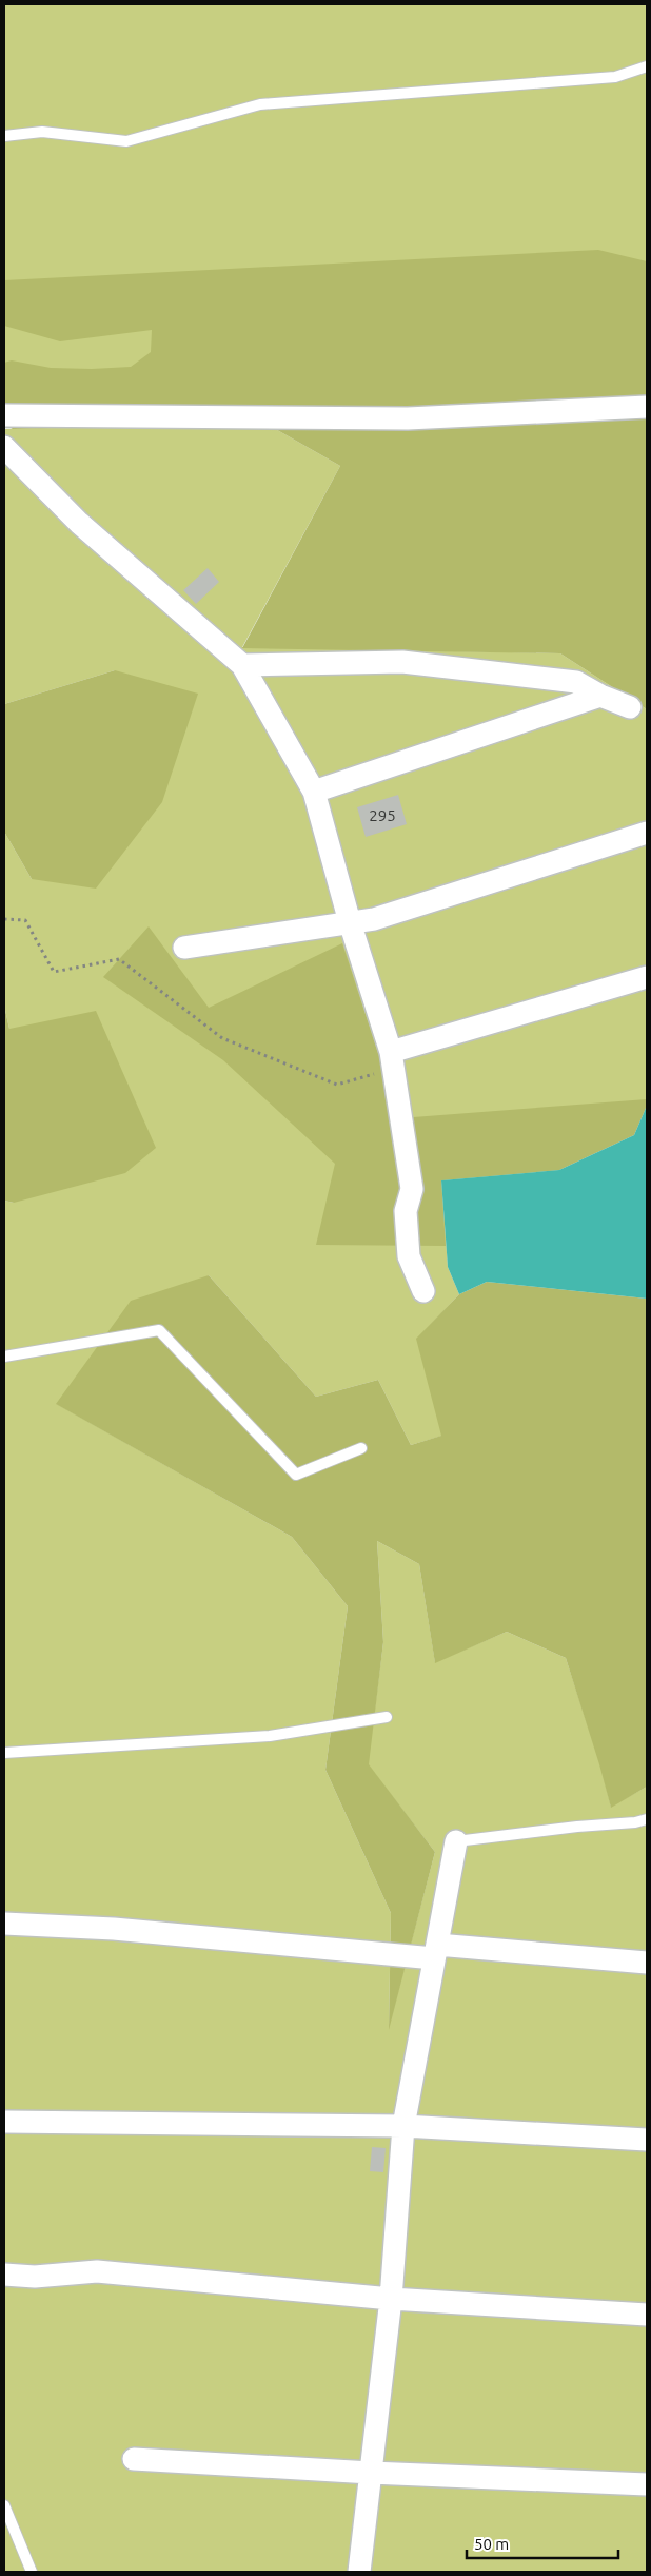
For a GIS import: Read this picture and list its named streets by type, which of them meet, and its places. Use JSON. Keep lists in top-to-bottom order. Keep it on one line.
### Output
{"house_numbers":["295"],"scale_bar":"50 m"}
